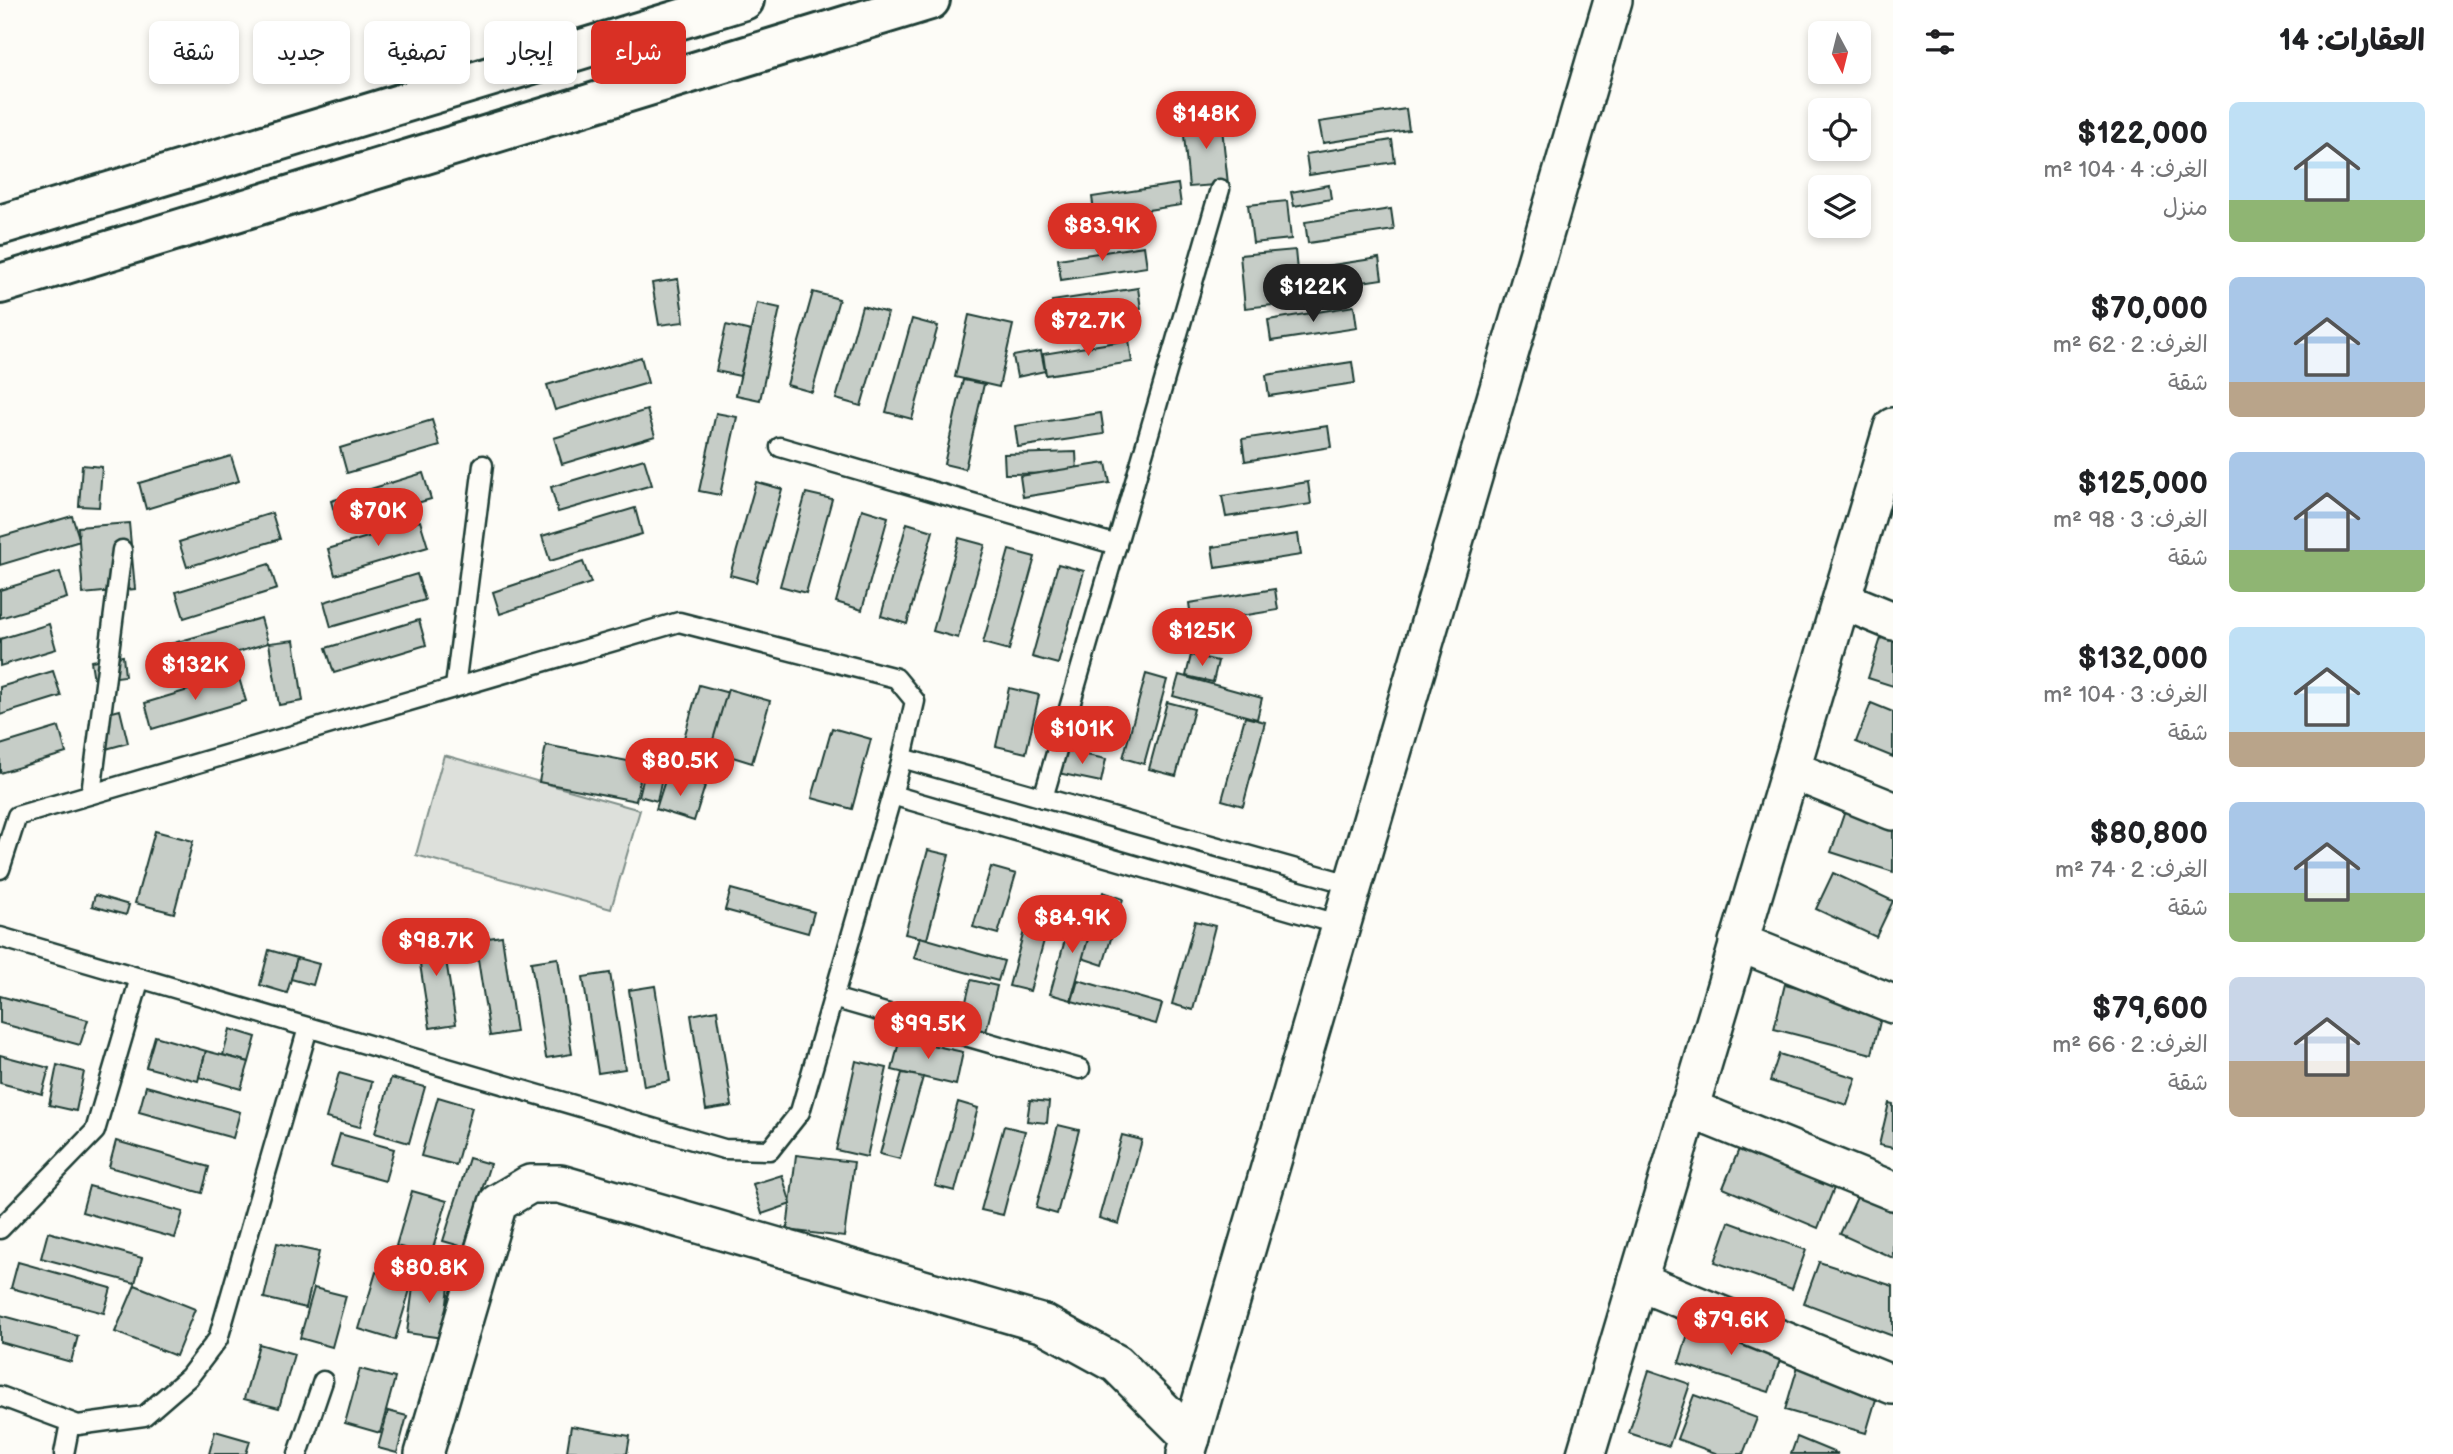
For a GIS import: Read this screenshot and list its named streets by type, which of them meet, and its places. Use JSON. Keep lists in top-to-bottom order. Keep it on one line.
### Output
{"north":"bottom","page":{"heading":"العقارات: 14","chip":["شراء","إيجار","تصفية","جديد","شقة"],"list":[{"name":"$122,000","note":"الغرف: 4 · 104 m² · منزل"},{"name":"$70,000","note":"الغرف: 2 · 62 m² · شقة"},{"name":"$125,000","note":"الغرف: 3 · 98 m² · شقة"},{"name":"$132,000","note":"الغرف: 3 · 104 m² · شقة"},{"name":"$80,800","note":"الغرف: 2 · 74 m² · شقة"},{"name":"$79,600","note":"الغرف: 2 · 66 m² · شقة"}],"price":["$148K","$83.9K","$122K","$72.7K","$70K","$125K","$132K","$101K","$80.5K","$84.9K","$98.7K","$99.5K","$80.8K","$79.6K"]}}
